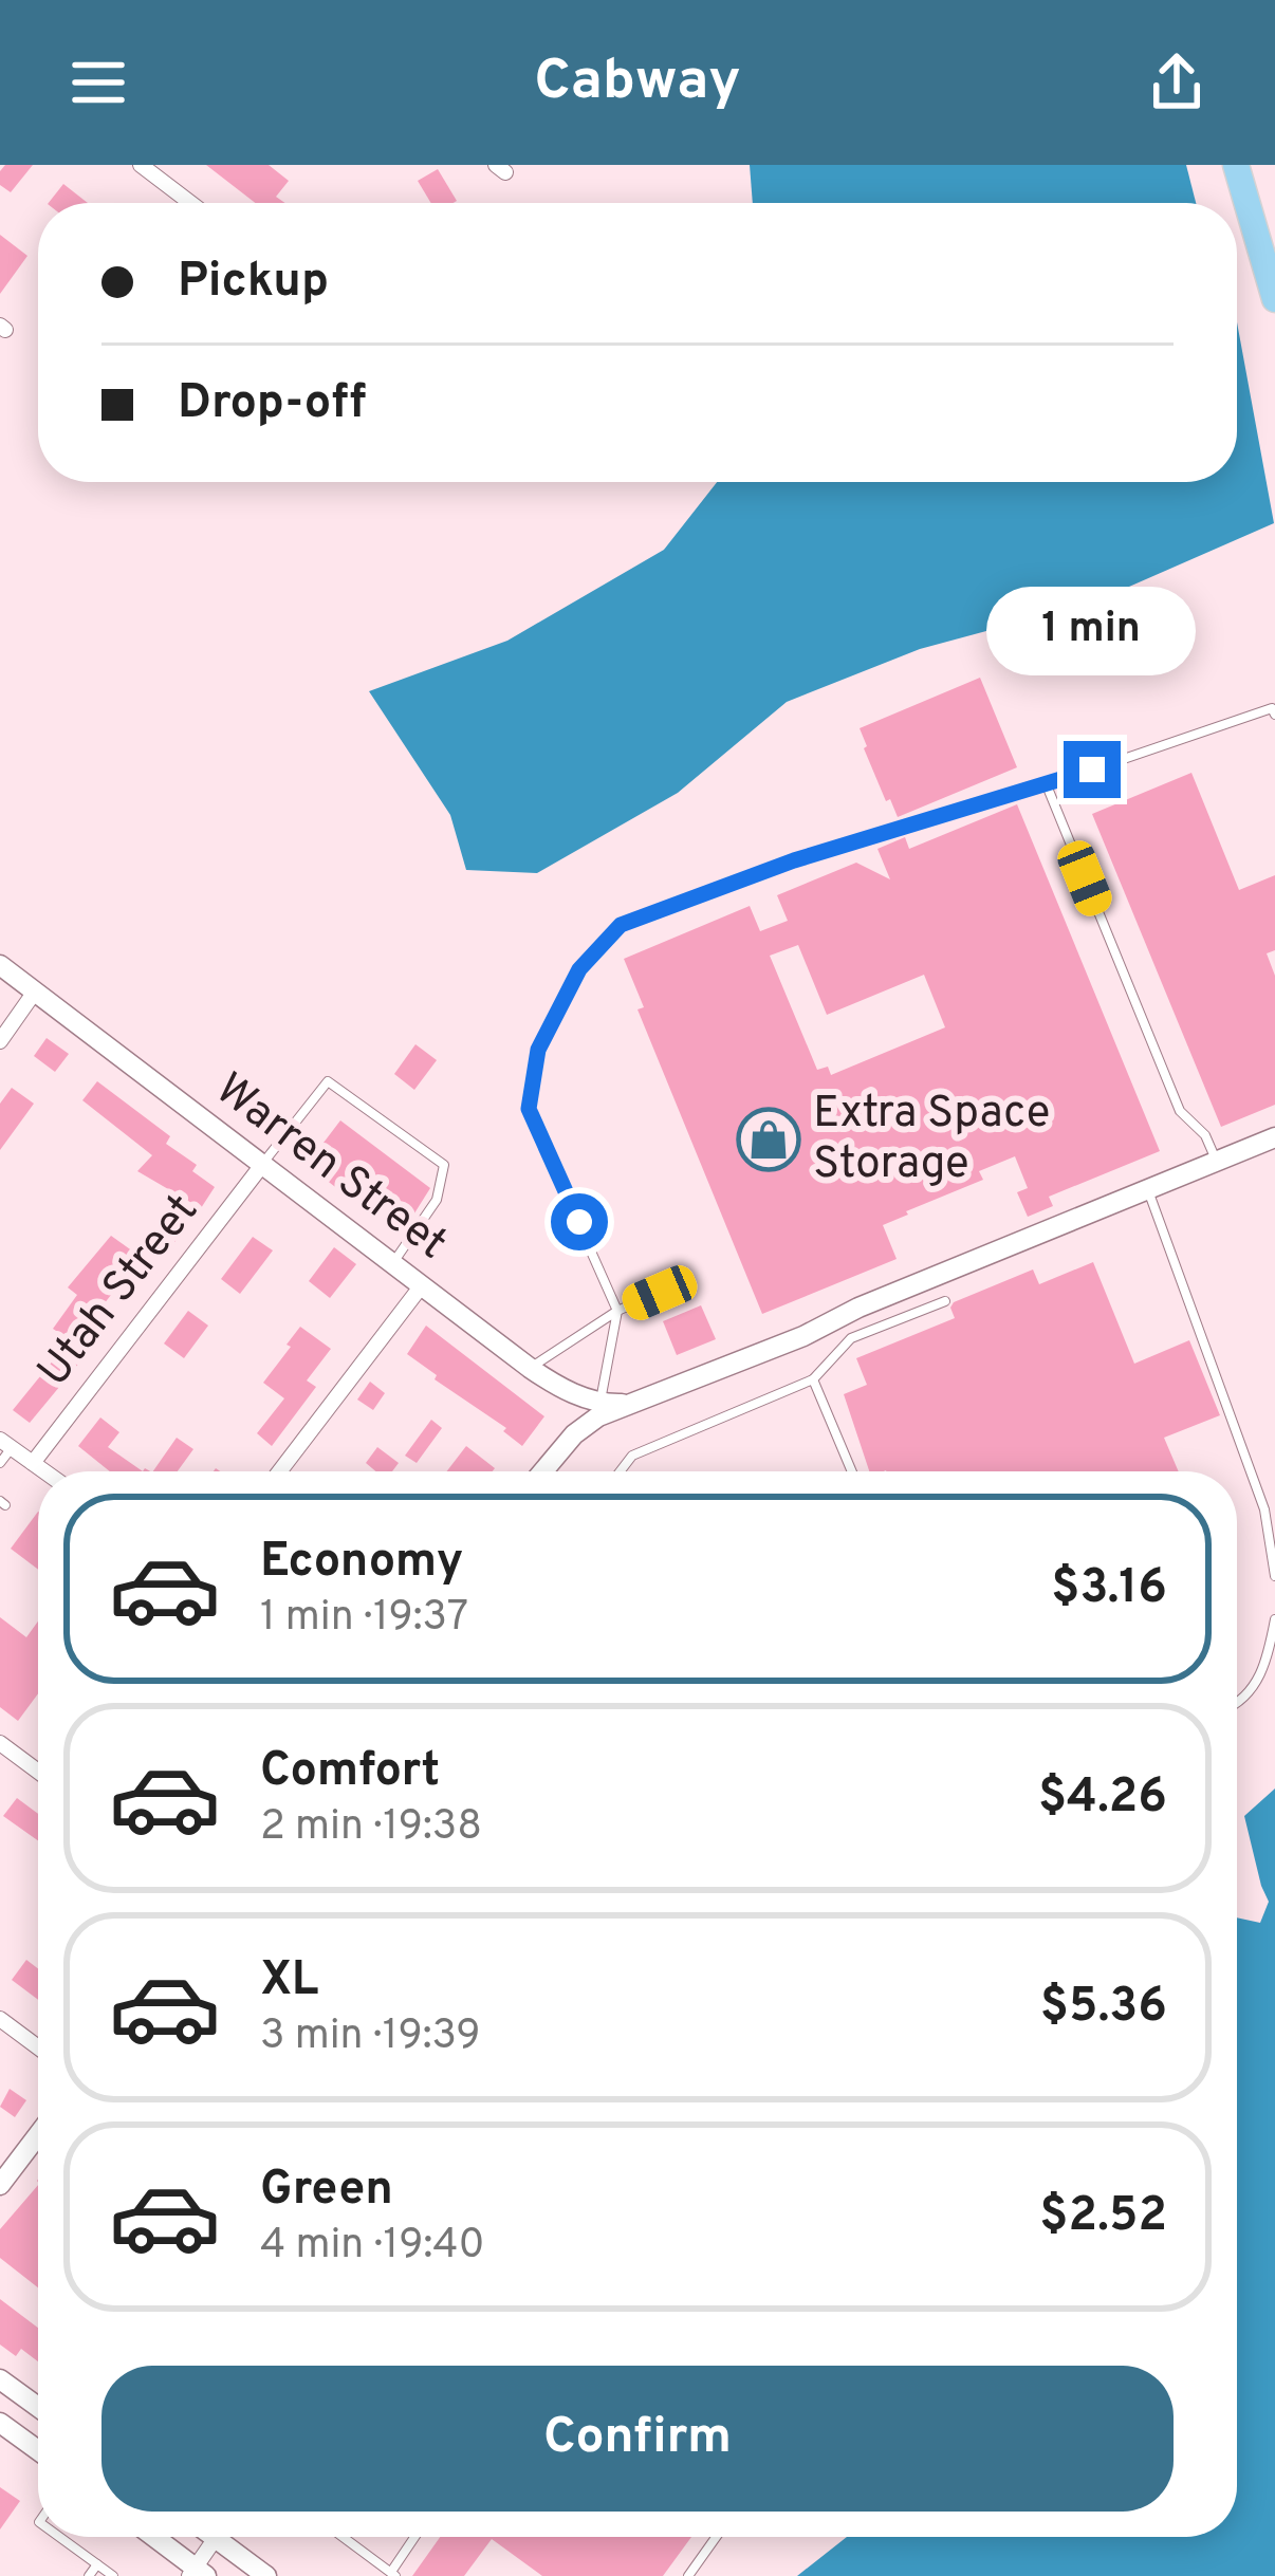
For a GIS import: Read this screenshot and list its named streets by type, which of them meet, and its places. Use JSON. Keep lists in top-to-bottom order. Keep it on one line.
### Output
{"streets":{"main road":["Warren Street"],"street":["Utah Street"]},"crossings":[["Warren Street","Utah Street"]],"places":{"shop":["Extra Space Storage"]},"page":{"header":"Cabway","banner":["Pickup","Drop-off"],"bubble":"1 min","list":[{"name":"Economy","note":"1 min · 19:37","value":"$3.16"},{"name":"Comfort","note":"2 min · 19:38","value":"$4.26"},{"name":"XL","note":"3 min · 19:39","value":"$5.36"},{"name":"Green","note":"4 min · 19:40","value":"$2.52"}],"buttons":"Confirm"}}
